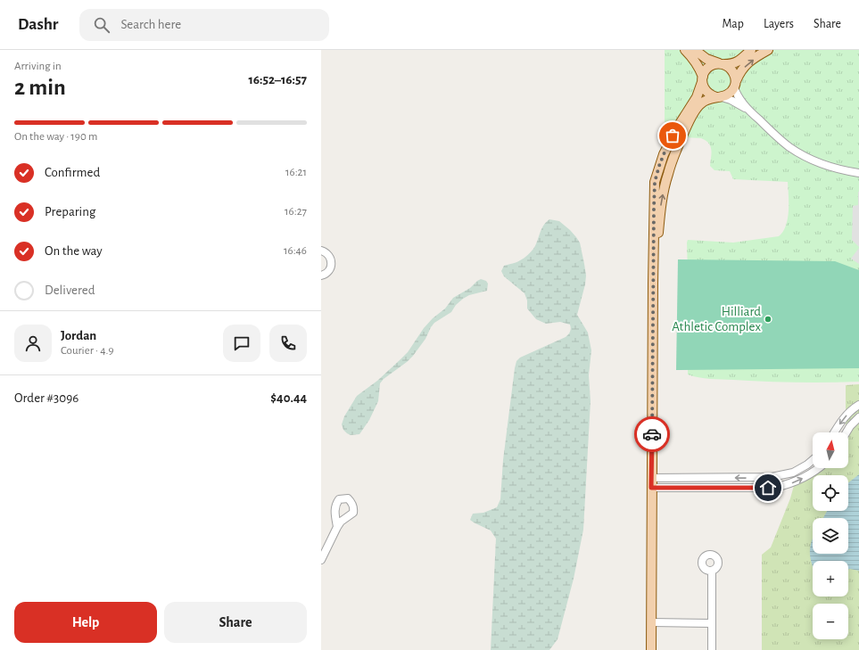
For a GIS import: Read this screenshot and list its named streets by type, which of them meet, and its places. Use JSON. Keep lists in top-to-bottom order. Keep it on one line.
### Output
{"places":["Hilliard Athletic Complex"],"north":"top","page":{"header":"Dashr","search":"Search here","nav":["Map","Layers","Share"],"heading":["2 min","Arriving in","16:52–16:57"],"panel":["Jordan","Courier · 4.9","Order #3096","$40.44"],"bar":"On the way · 190 m","list":[["Confirmed","16:21"],["Preparing","16:27"],["On the way","16:46"],"Delivered"],"map_buttons":["+","−"],"buttons":["Help","Share"]}}
